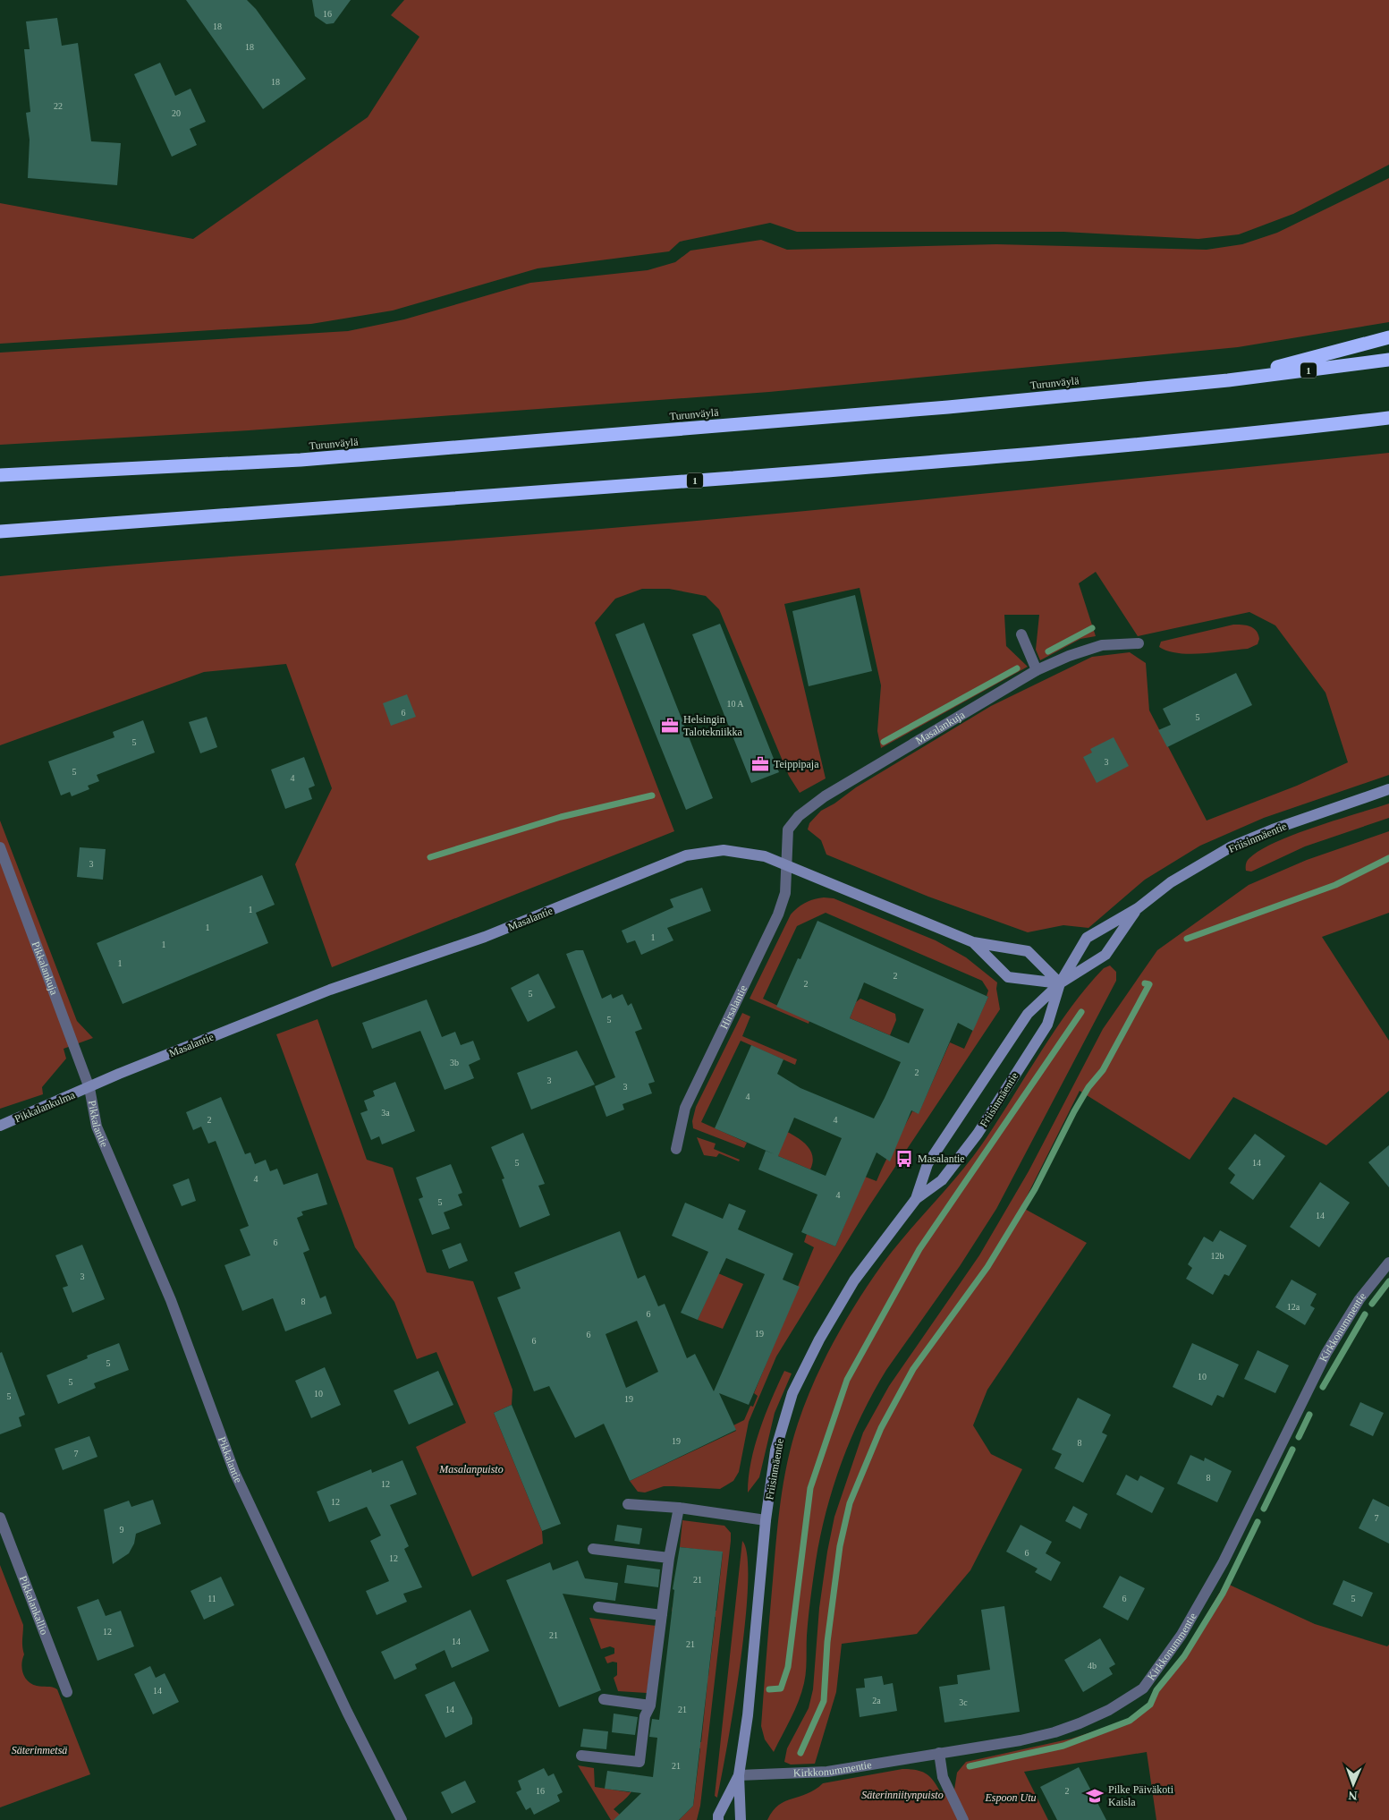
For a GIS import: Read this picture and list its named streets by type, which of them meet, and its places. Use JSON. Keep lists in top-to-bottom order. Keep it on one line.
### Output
{"streets":{"highway":["1","Turunväylä"],"main road":["Friisinmäentie","Masalantie","Pikkalankulma"],"street":["Masalankuja","Pikkalankuja","Hirsalantie","Pikkalantie","Kirkkonummentie","Pikkalankallio"]},"crossings":[["Masalankuja","Masalantie"],["Masalankuja","Hirsalantie"],["Friisinmäentie","Masalantie"],["Friisinmäentie","Kirkkonummentie"],["Masalantie","Pikkalankuja"],["Masalantie","Hirsalantie"],["Masalantie","Pikkalankulma"],["Masalantie","Pikkalantie"],["Pikkalankuja","Pikkalankulma"],["Pikkalankuja","Pikkalantie"],["Pikkalankulma","Pikkalantie"]],"parks":["Masalanpuisto","Säterinmetsä","Säterinniitynpuisto","Espoon Utu"],"places":{"office":["Helsingin Talotekniikka","Teippipaja"],"bus stop":["Masalantie"],"school or university":["Pilke Päiväkoti Kaisla"]},"house_numbers":["16","18","18","18","22","20","10 A","6","5","5","3","5","4","3","1","1","1","1","1","2","2","5","5","3b","2","3","3","4","3a","2","4","5","14","4","4","5","14","6","12b","3","8","12a","6","19","6","6","5","10","5","10","5","19","19","8","7","8","12","12","7","9","6","12","21","11","6","5","12","21","14","21","4b","14","2a","3c","14","21","21","16","2"],"north":"bottom"}
